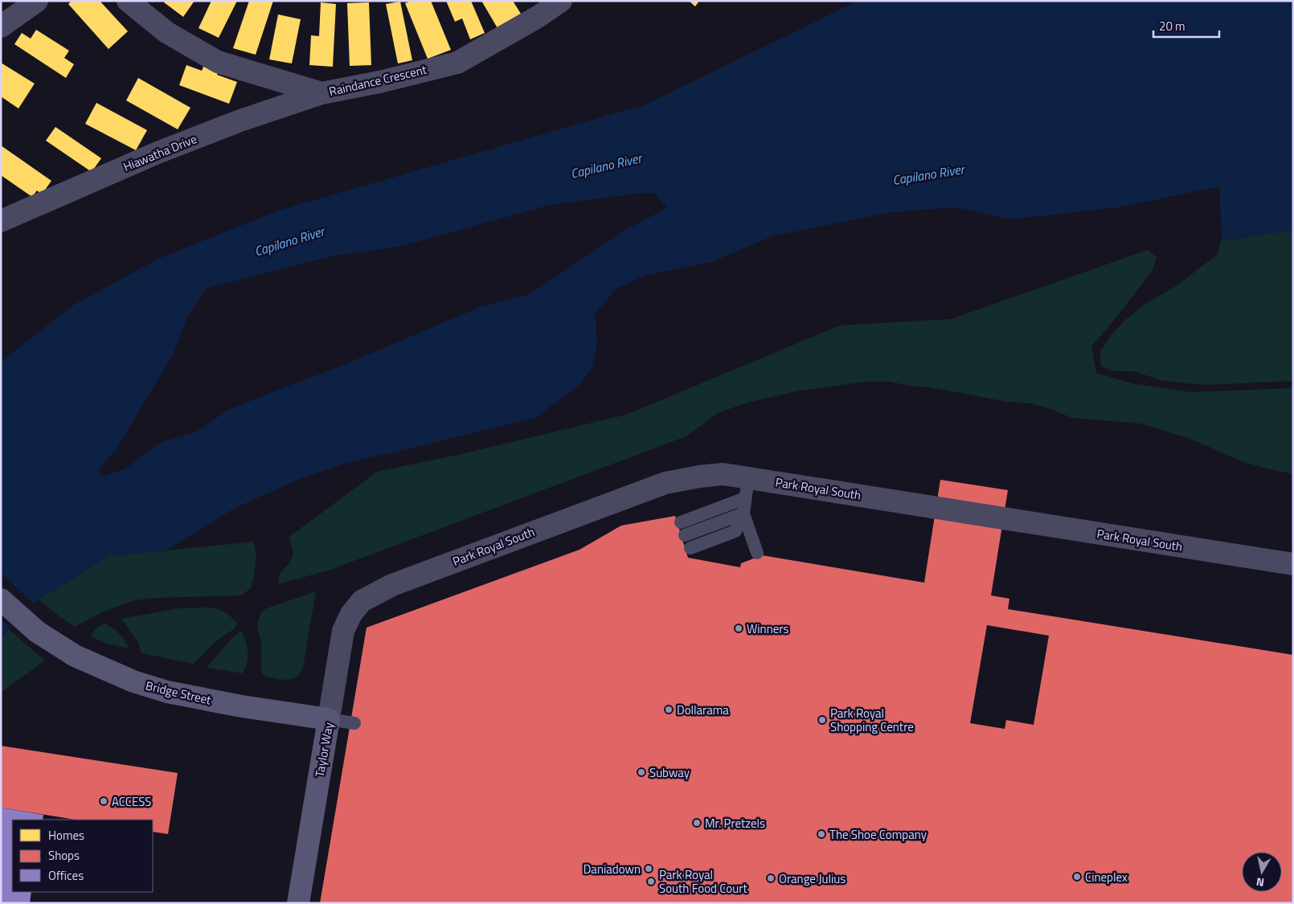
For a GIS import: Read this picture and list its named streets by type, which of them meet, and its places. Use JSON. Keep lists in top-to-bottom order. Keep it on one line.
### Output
{"streets":{"street":["Raindance Crescent","Hiawatha Drive","Park Royal South","Bridge Street","Taylor Way"]},"crossings":[["Raindance Crescent","Hiawatha Drive"],["Park Royal South","Taylor Way"],["Bridge Street","Taylor Way"]],"water":["Capilano River"],"places":["Winners","Dollarama","Park Royal Shopping Centre","Subway","ACCESS","Mr. Pretzels","The Shoe Company","Daniadown","Cineplex","Orange Julius","Park Royal South Food Court"],"legend":["Homes","Shops","Offices"],"scale_bar":"20 m","north":"bottom"}
